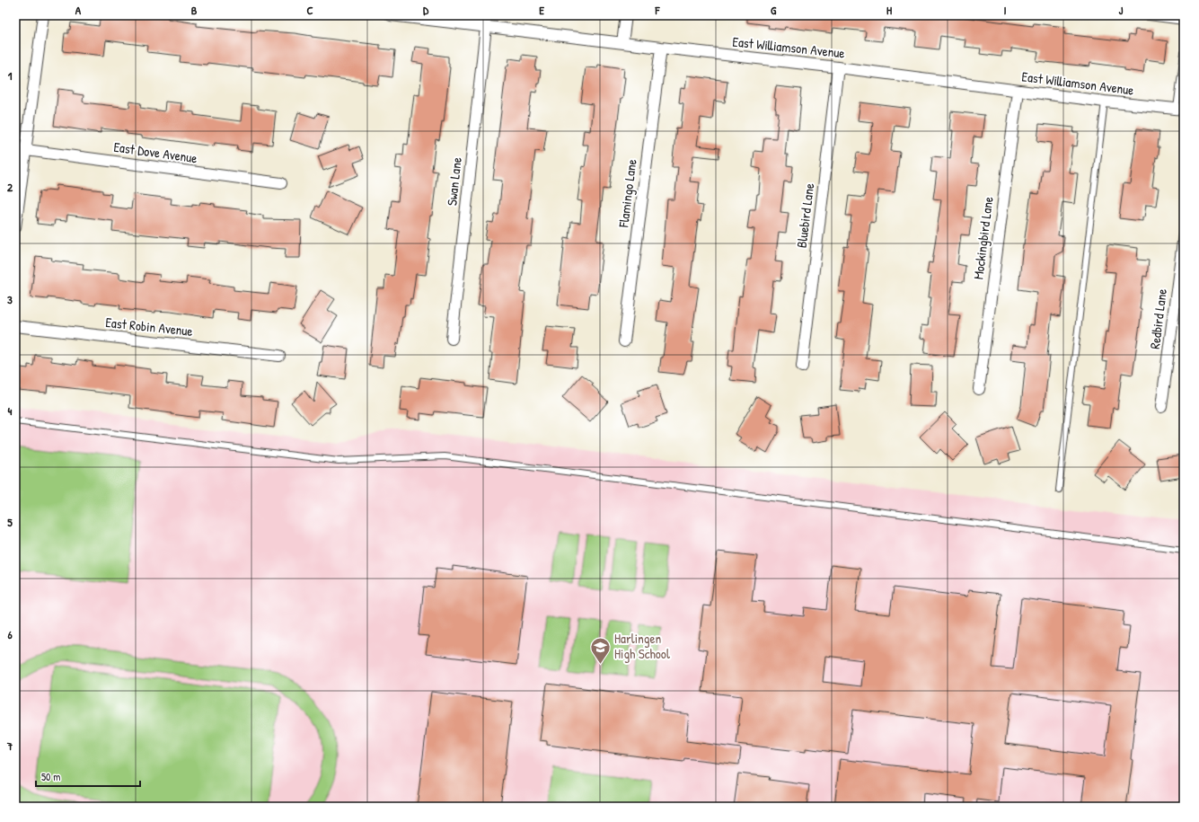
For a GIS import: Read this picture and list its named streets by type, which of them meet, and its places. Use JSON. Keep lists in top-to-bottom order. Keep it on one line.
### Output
{"streets":{"street":["East Williamson Avenue","East Dove Avenue","Swan Lane","Flamingo Lane","Bluebird Lane","Mockingbird Lane","Redbird Lane","East Robin Avenue"]},"crossings":[["East Williamson Avenue","Swan Lane"],["East Williamson Avenue","Flamingo Lane"],["East Williamson Avenue","Bluebird Lane"],["East Williamson Avenue","Mockingbird Lane"]],"places":{"school or university":["Harlingen High School"]},"scale_bar":"50 m","grid":{"columns":["A","B","C","D","E","F","G","H","I","J"],"rows":["1","2","3","4","5","6","7"]}}
